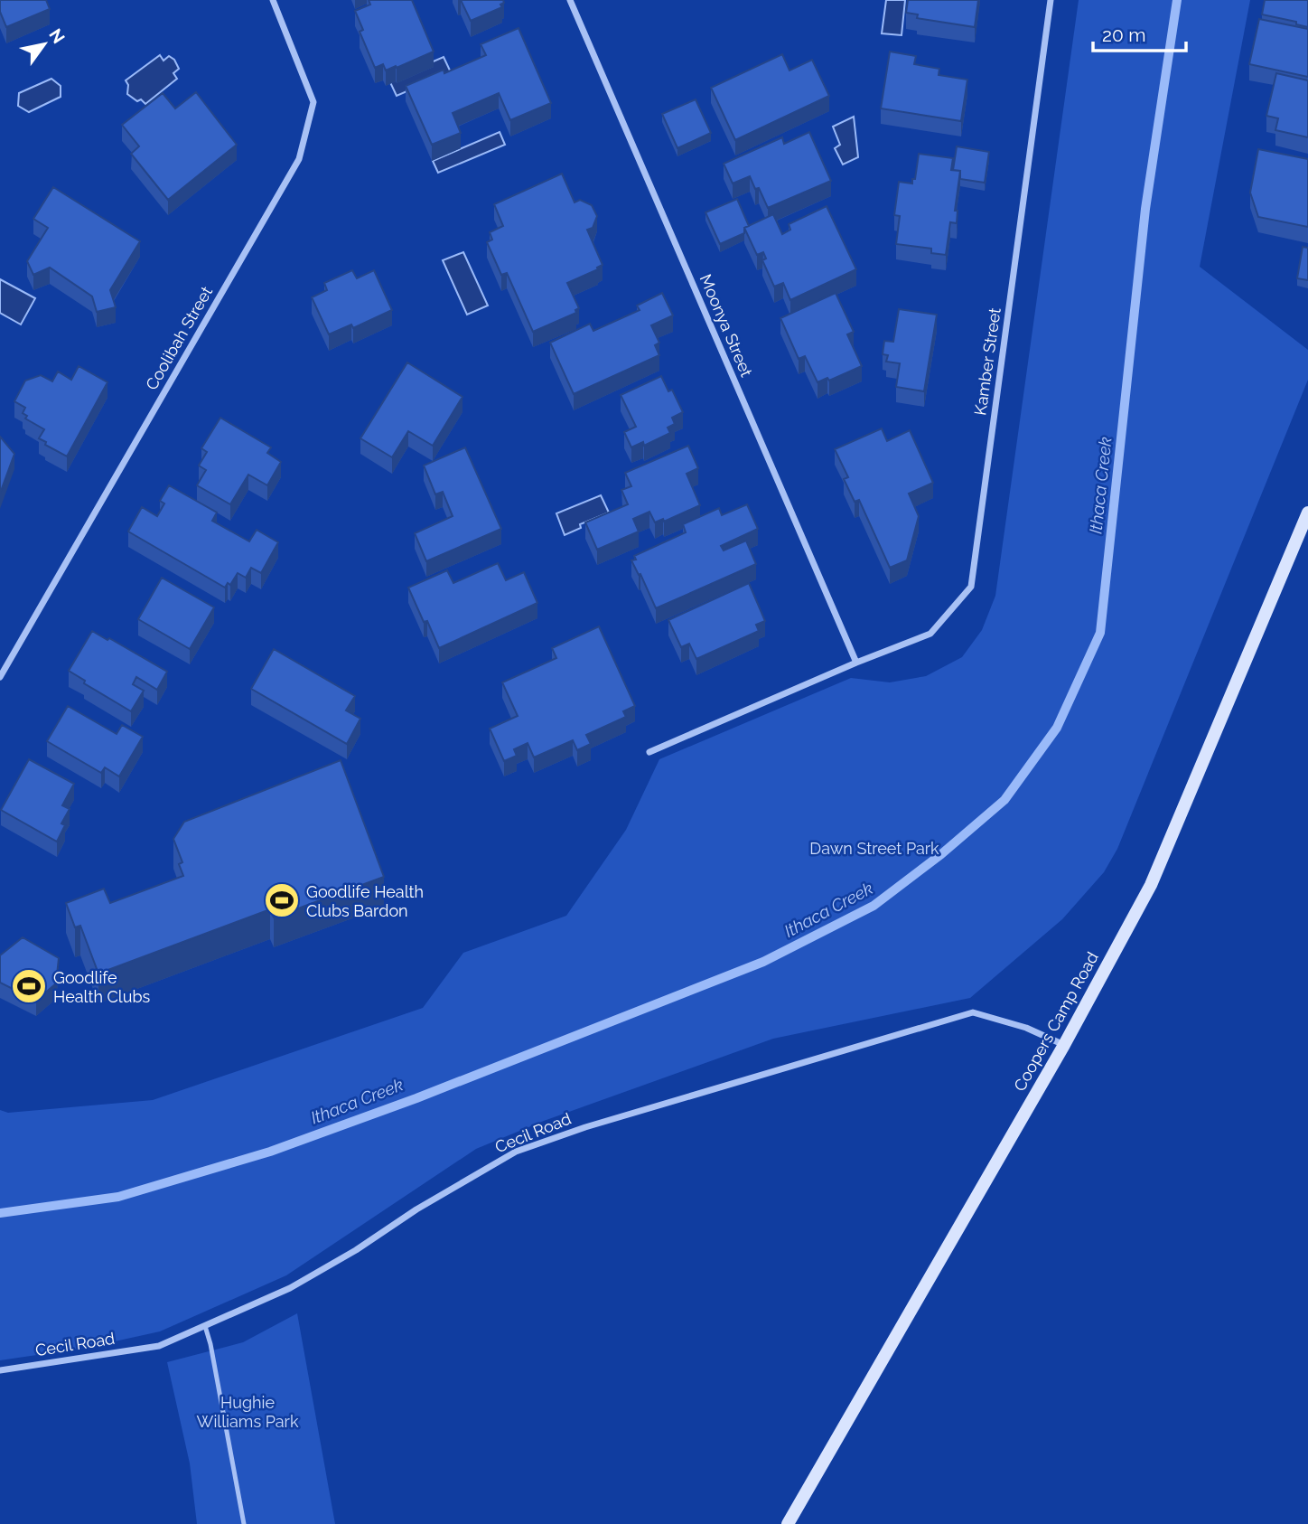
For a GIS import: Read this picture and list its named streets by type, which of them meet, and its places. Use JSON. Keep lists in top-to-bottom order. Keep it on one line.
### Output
{"streets":{"main road":["Coopers Camp Road"],"street":["Moonya Street","Coolibah Street","Kamber Street","Cecil Road"]},"crossings":[["Moonya Street","Kamber Street"],["Coopers Camp Road","Cecil Road"]],"water":["Ithaca Creek"],"parks":["Dawn Street Park","Hughie Williams Park"],"places":{"sports":["Goodlife Health Clubs Bardon","Goodlife Health Clubs"]},"scale_bar":"20 m","north":"top right"}
